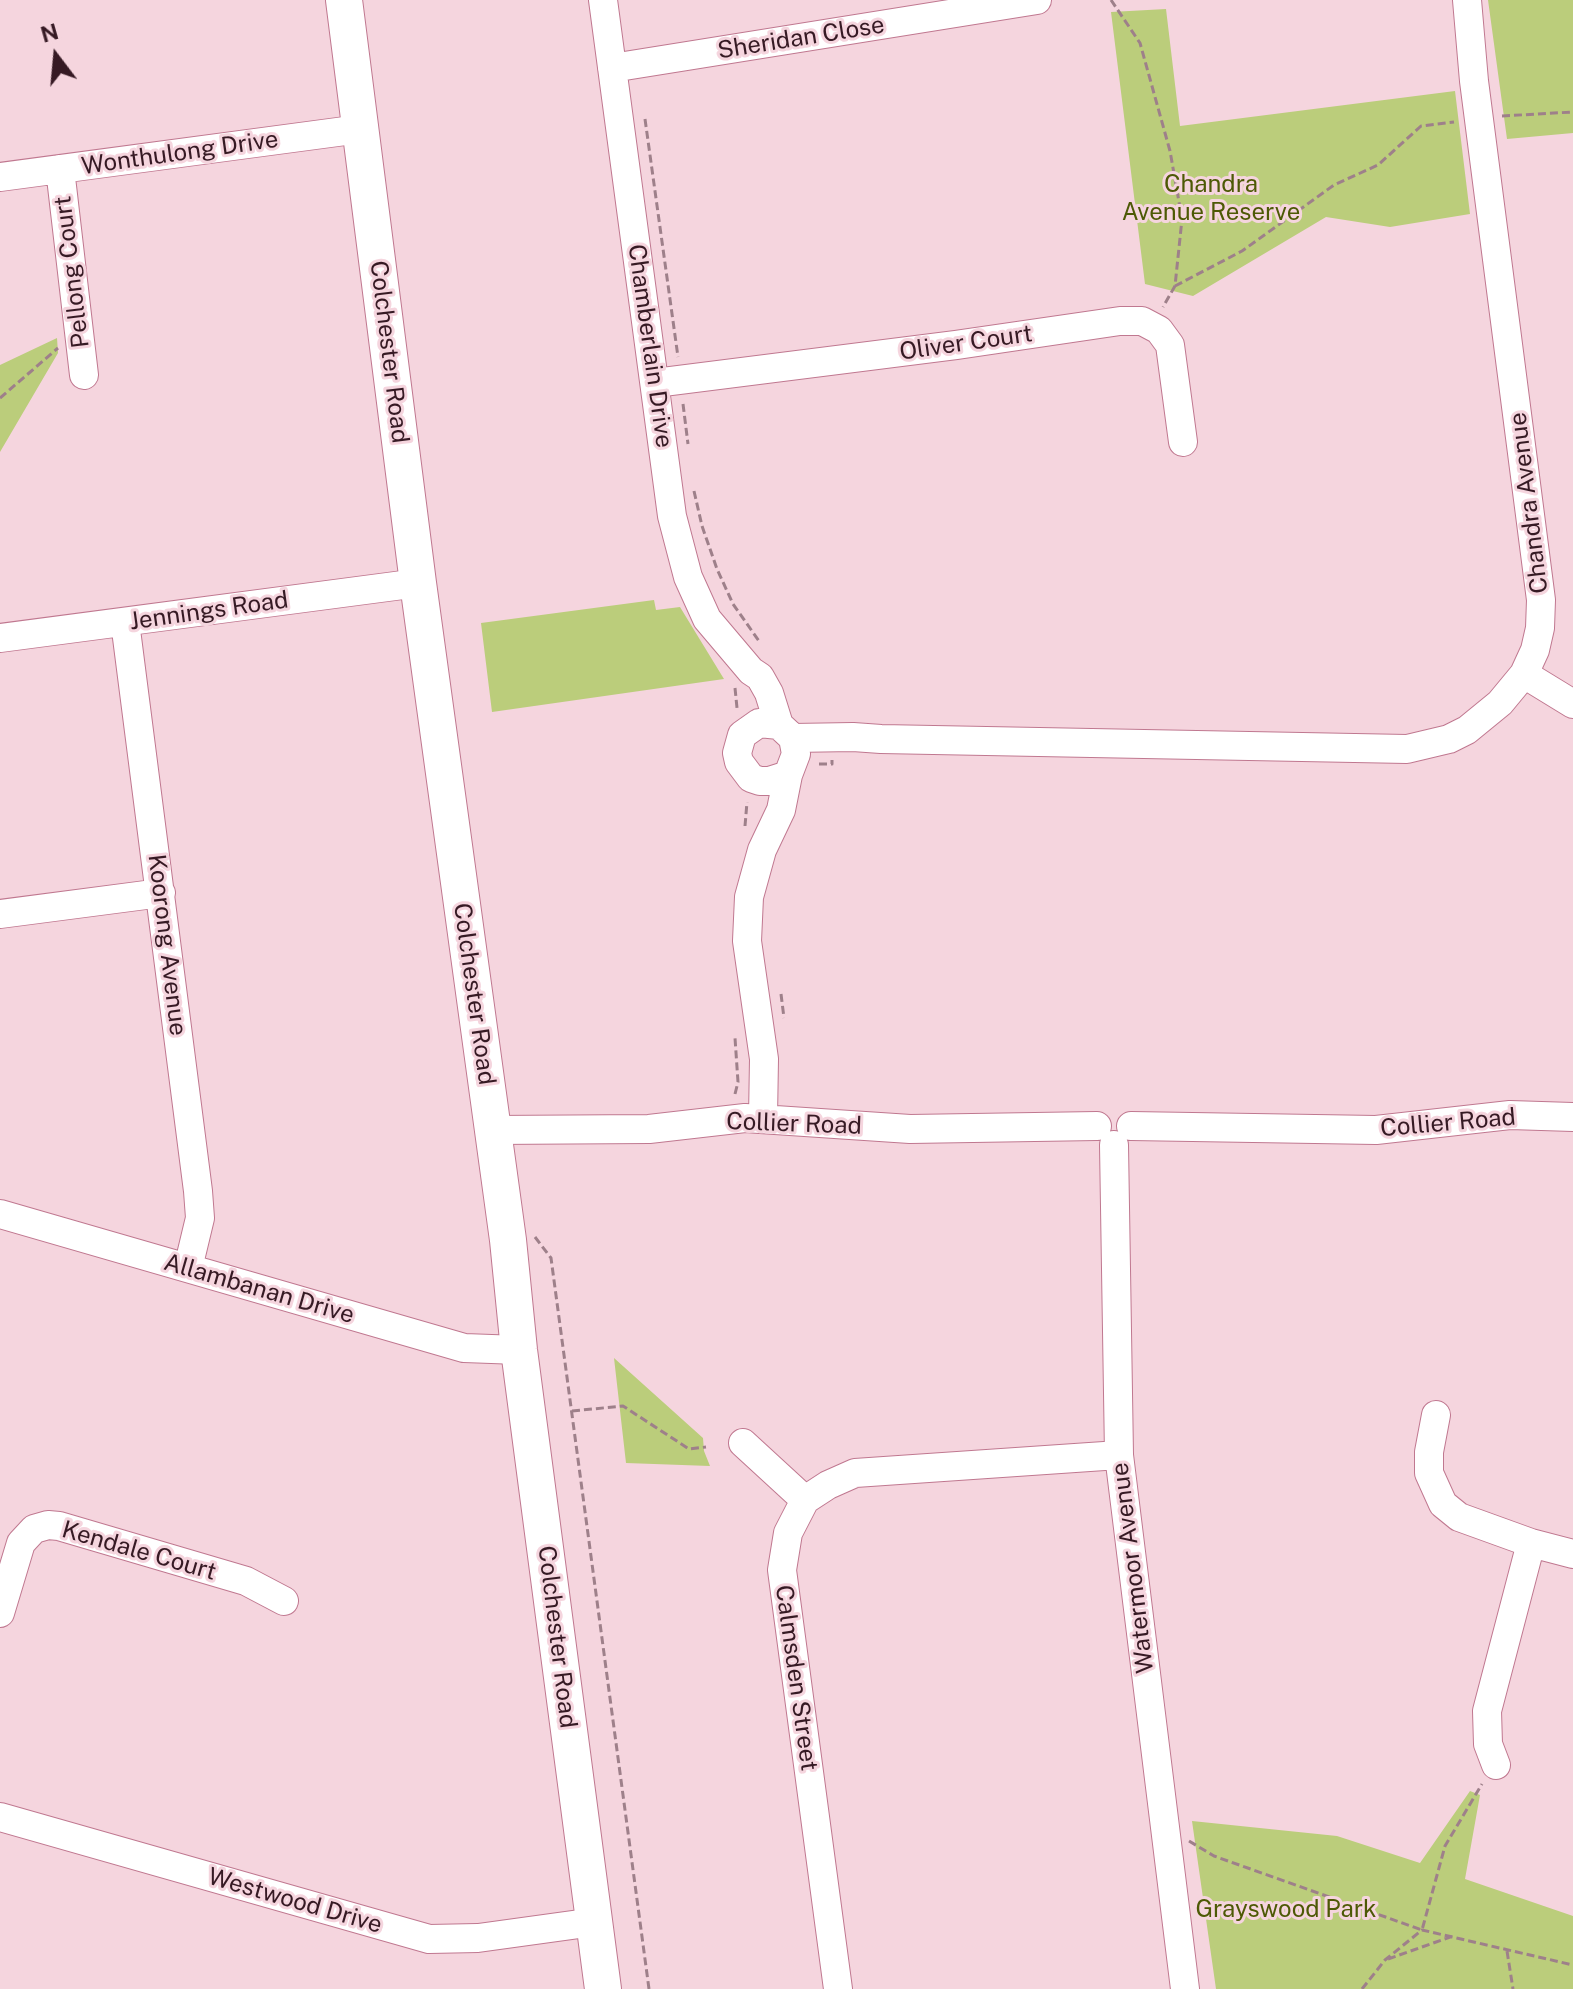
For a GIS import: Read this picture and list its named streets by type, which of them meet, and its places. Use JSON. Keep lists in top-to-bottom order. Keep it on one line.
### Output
{"streets":{"main road":["Colchester Road"],"street":["Sheridan Close","Wonthulong Drive","Pellong Court","Oliver Court","Chamberlain Drive","Chandra Avenue","Jennings Road","Koorong Avenue","Collier Road","Allambanan Drive","Kendale Court","Watermoor Avenue","Calmsden Street","Westwood Drive"]},"crossings":[["Sheridan Close","Chamberlain Drive"],["Wonthulong Drive","Pellong Court"],["Wonthulong Drive","Colchester Road"],["Oliver Court","Chamberlain Drive"],["Chamberlain Drive","Chandra Avenue"],["Colchester Road","Jennings Road"],["Colchester Road","Collier Road"],["Colchester Road","Allambanan Drive"],["Colchester Road","Westwood Drive"],["Jennings Road","Koorong Avenue"],["Koorong Avenue","Allambanan Drive"],["Collier Road","Watermoor Avenue"]],"parks":["Chandra Avenue Reserve","Grayswood Park"],"north":"top"}
